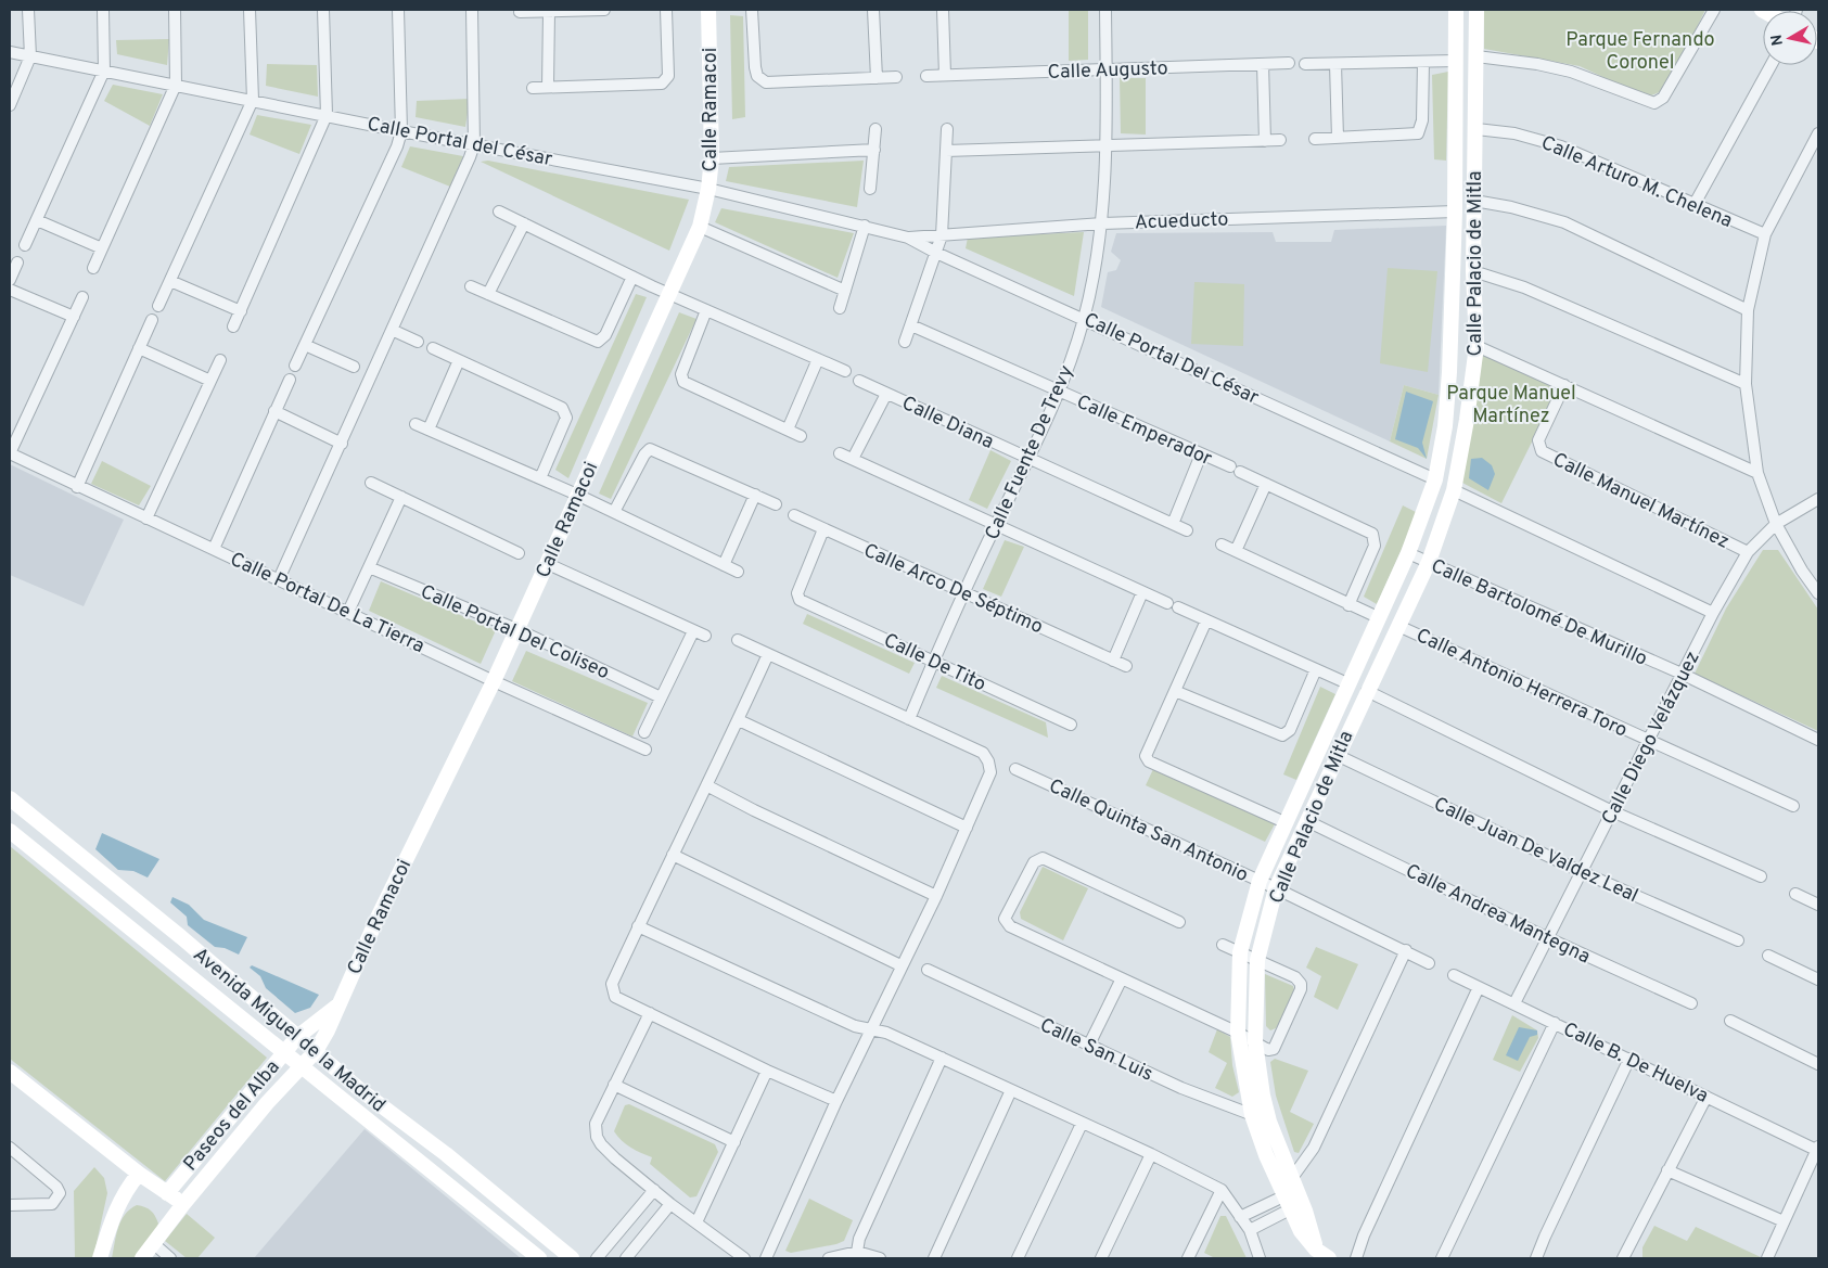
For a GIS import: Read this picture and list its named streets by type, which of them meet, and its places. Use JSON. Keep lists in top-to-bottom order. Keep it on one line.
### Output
{"streets":{"main road":["Calle Ramacoi","Calle Palacio de Mitla","Avenida Miguel de la Madrid","Paseos del Alba"],"street":["Calle Augusto","Calle Portal del César","Calle Arturo M. Chelena","Acueducto","Calle Portal Del César","Calle Diana","Calle Emperador","Calle Fuente De Trevy","Calle Manuel Martínez","Calle Arco De Séptimo","Calle Portal De La Tierra","Calle Bartolomé De Murillo","Calle Portal Del Coliseo","Calle De Tito","Calle Antonio Herrera Toro","Calle Diego Velázquez","Calle Quinta San Antonio","Calle Juan De Valdez Leal","Calle Andrea Mantegna","Calle San Luis","Calle B. De Huelva"]},"crossings":[["Calle Augusto","Calle Fuente De Trevy"],["Calle Ramacoi","Calle Portal del César"],["Calle Ramacoi","Calle Portal De La Tierra"],["Calle Ramacoi","Calle Portal Del Coliseo"],["Calle Ramacoi","Avenida Miguel de la Madrid"],["Calle Ramacoi","Paseos del Alba"],["Calle Portal del César","Acueducto"],["Calle Portal del César","Calle Portal Del César"],["Calle Arturo M. Chelena","Calle Palacio de Mitla"],["Acueducto","Calle Palacio de Mitla"],["Acueducto","Calle Portal Del César"],["Acueducto","Calle Fuente De Trevy"],["Calle Palacio de Mitla","Calle Portal Del César"],["Calle Palacio de Mitla","Calle Bartolomé De Murillo"],["Calle Palacio de Mitla","Calle Antonio Herrera Toro"],["Calle Palacio de Mitla","Calle Quinta San Antonio"],["Calle Palacio de Mitla","Calle Juan De Valdez Leal"],["Calle Palacio de Mitla","Calle Andrea Mantegna"],["Calle Palacio de Mitla","Calle San Luis"],["Calle Portal Del César","Calle Fuente De Trevy"],["Calle Diana","Calle Fuente De Trevy"],["Calle Emperador","Calle Fuente De Trevy"],["Calle Fuente De Trevy","Calle Arco De Séptimo"],["Calle Fuente De Trevy","Calle De Tito"],["Calle Manuel Martínez","Calle Diego Velázquez"],["Calle Arco De Séptimo","Calle De Tito"],["Calle Bartolomé De Murillo","Calle Diego Velázquez"],["Calle Antonio Herrera Toro","Calle Diego Velázquez"],["Calle Diego Velázquez","Calle Juan De Valdez Leal"],["Calle Diego Velázquez","Calle Andrea Mantegna"],["Calle Diego Velázquez","Calle B. De Huelva"],["Avenida Miguel de la Madrid","Paseos del Alba"]],"parks":["Parque Fernando Coronel","Parque Manuel Martínez"],"north":"left"}
